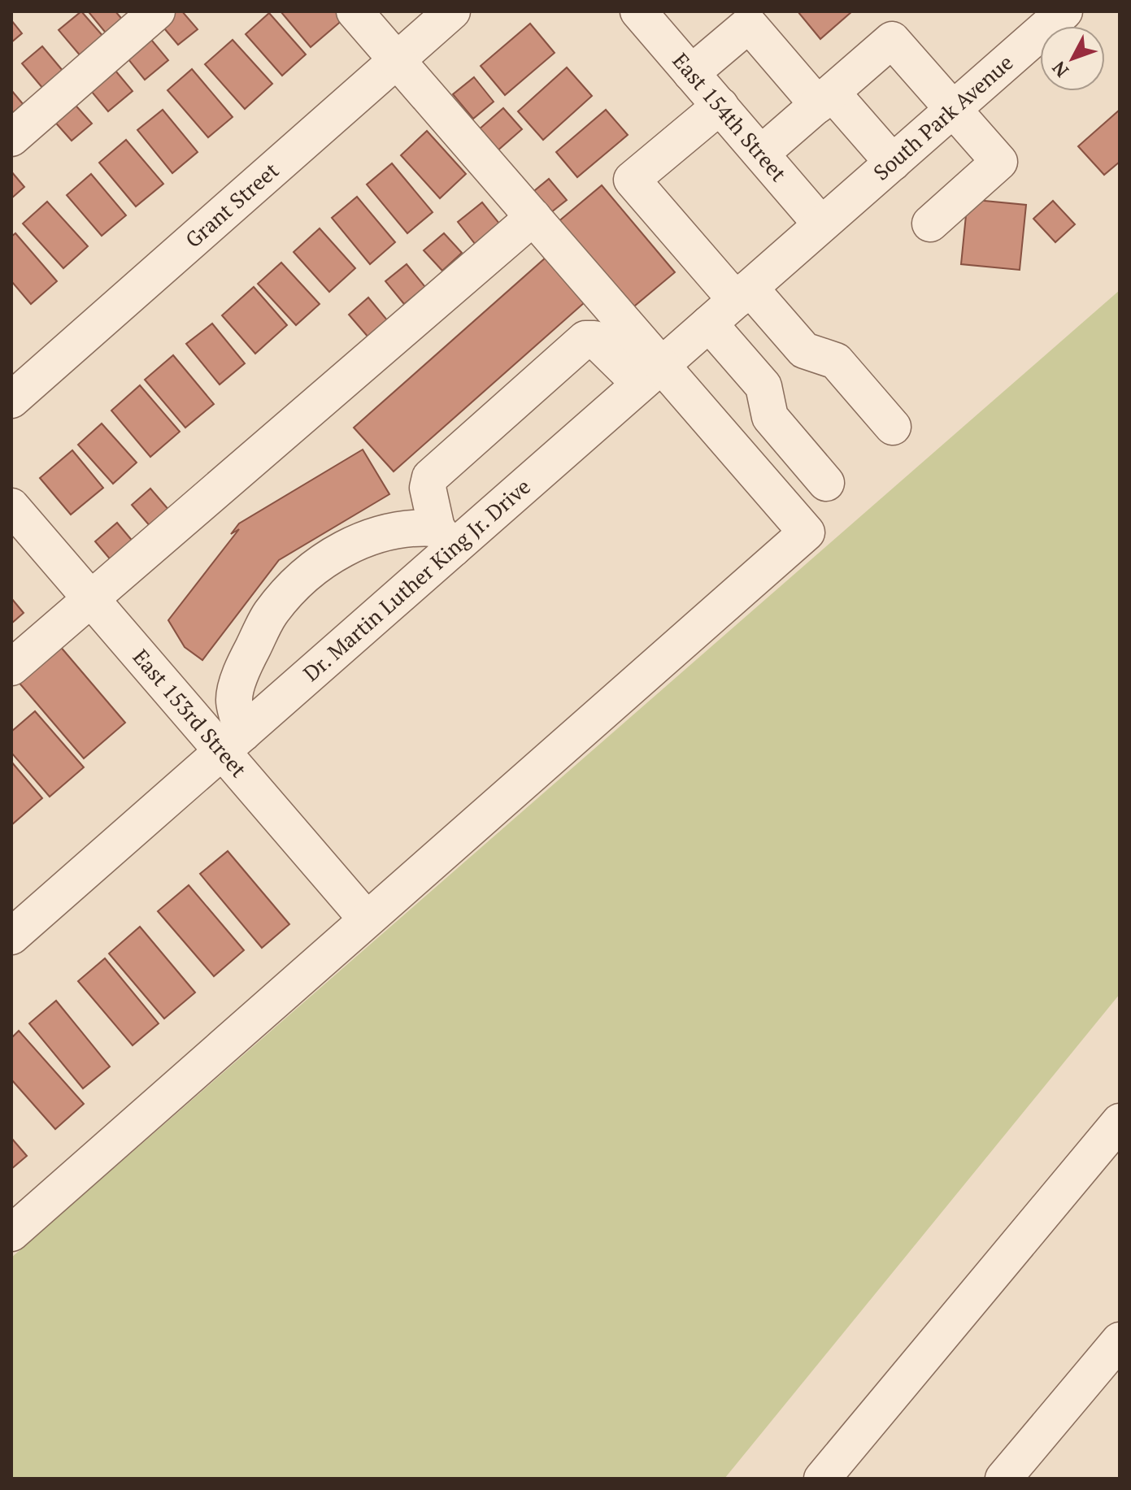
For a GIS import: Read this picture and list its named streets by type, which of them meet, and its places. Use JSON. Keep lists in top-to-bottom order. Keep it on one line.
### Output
{"streets":{"street":["East 154th Street","South Park Avenue","Grant Street","Dr. Martin Luther King Jr. Drive","East 153rd Street"]},"crossings":[["East 154th Street","South Park Avenue"],["East 154th Street","Dr. Martin Luther King Jr. Drive"],["South Park Avenue","Dr. Martin Luther King Jr. Drive"],["Dr. Martin Luther King Jr. Drive","East 153rd Street"]],"north":"bottom left"}
